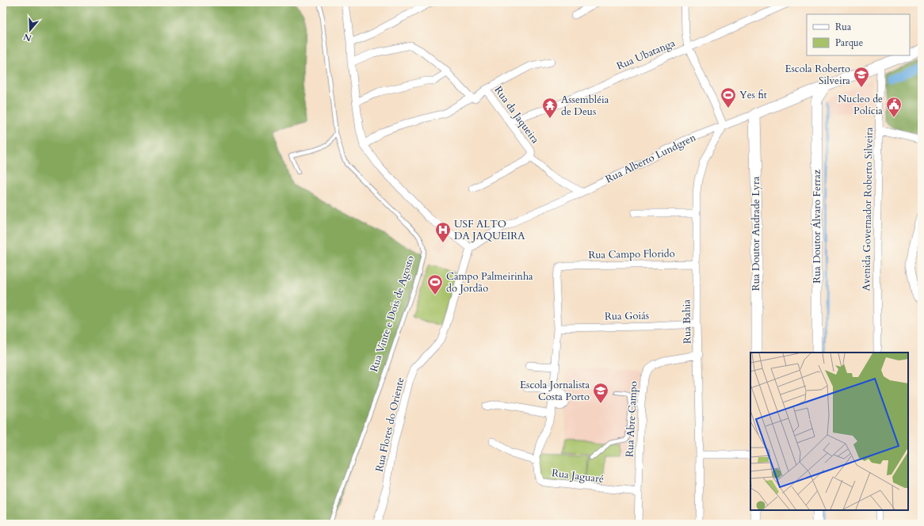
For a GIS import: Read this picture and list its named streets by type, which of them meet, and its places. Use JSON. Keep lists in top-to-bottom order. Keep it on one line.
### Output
{"streets":{"main road":["Rua Alberto Lundgren","Rua Doutor Álvaro Ferraz","Rua Doutor Andrade Lyra"],"street":["Rua Ubatanga","Rua da Jaqueira","Avenida Governador Roberto Silveira","Rua Campo Florido","Rua Goiás","Rua Bahia","Rua Abre Campo","Rua Flores do Oriente","Rua Jaguaré"],"lane":["Rua Vinte e Dois de Agosto"]},"crossings":[["Rua Ubatanga","Rua da Jaqueira"],["Rua da Jaqueira","Rua Alberto Lundgren"],["Rua Alberto Lundgren","Avenida Governador Roberto Silveira"],["Rua Alberto Lundgren","Rua Doutor Álvaro Ferraz"],["Rua Alberto Lundgren","Rua Doutor Andrade Lyra"],["Rua Alberto Lundgren","Rua Bahia"],["Rua Alberto Lundgren","Rua Flores do Oriente"],["Rua Campo Florido","Rua Bahia"],["Rua Campo Florido","Rua Jaguaré"],["Rua Goiás","Rua Bahia"],["Rua Goiás","Rua Jaguaré"],["Rua Bahia","Rua Abre Campo"],["Rua Abre Campo","Rua Jaguaré"]],"places":{"school or university":["Escola Roberto Silveira","Escola Jornalista Costa Porto"],"sports":["Yes fit","Campo Palmeirinha do Jordão"],"public building":["Nucleo de Polícia"],"temple":["Assembléia de Deus"],"hospital":["USF ALTO DA JAQUEIRA"]},"legend":["Rua","Parque"],"north":"bottom"}
